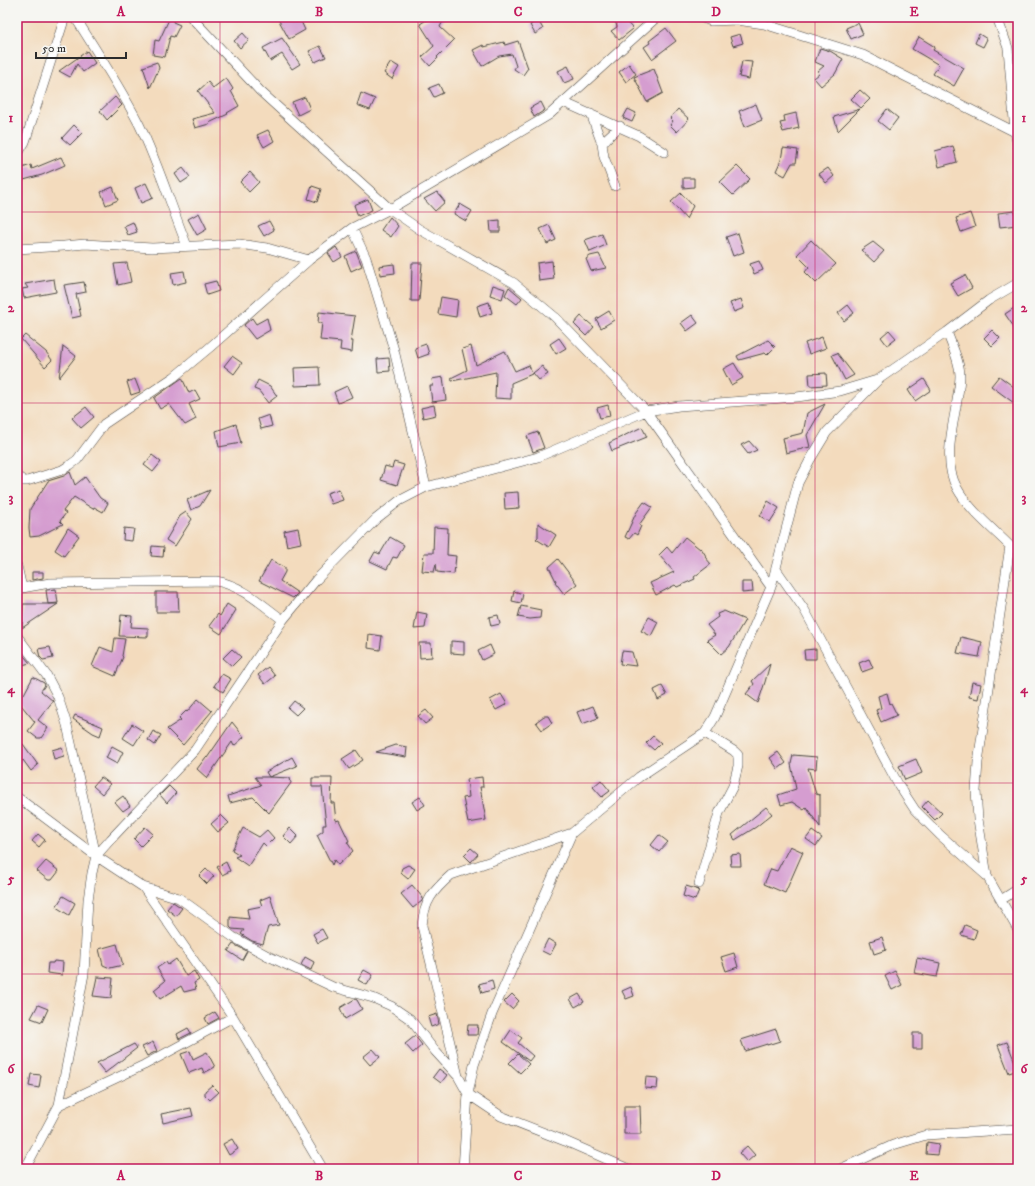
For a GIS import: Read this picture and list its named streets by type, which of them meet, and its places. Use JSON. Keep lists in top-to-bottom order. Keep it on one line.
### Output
{"scale_bar":"50 m","grid":{"columns":["A","B","C","D","E"],"rows":["1","2","3","4","5","6"]}}
